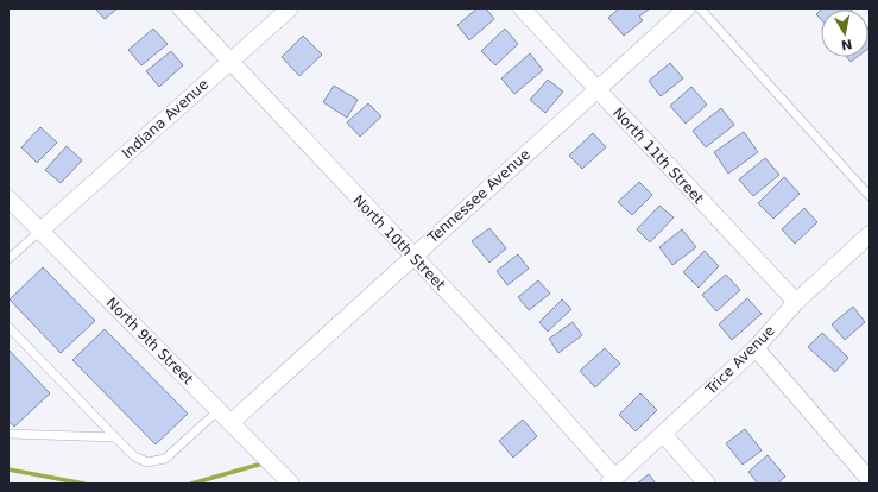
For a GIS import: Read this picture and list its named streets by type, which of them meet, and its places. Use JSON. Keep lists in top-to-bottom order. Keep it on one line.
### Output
{"streets":{"street":["Indiana Avenue","North 11th Street","Tennessee Avenue","North 10th Street","North 9th Street","Trice Avenue"]},"crossings":[["Indiana Avenue","North 10th Street"],["Indiana Avenue","North 9th Street"],["North 11th Street","Tennessee Avenue"],["North 11th Street","Trice Avenue"],["Tennessee Avenue","North 10th Street"],["Tennessee Avenue","North 9th Street"],["North 10th Street","Trice Avenue"]],"north":"bottom"}
